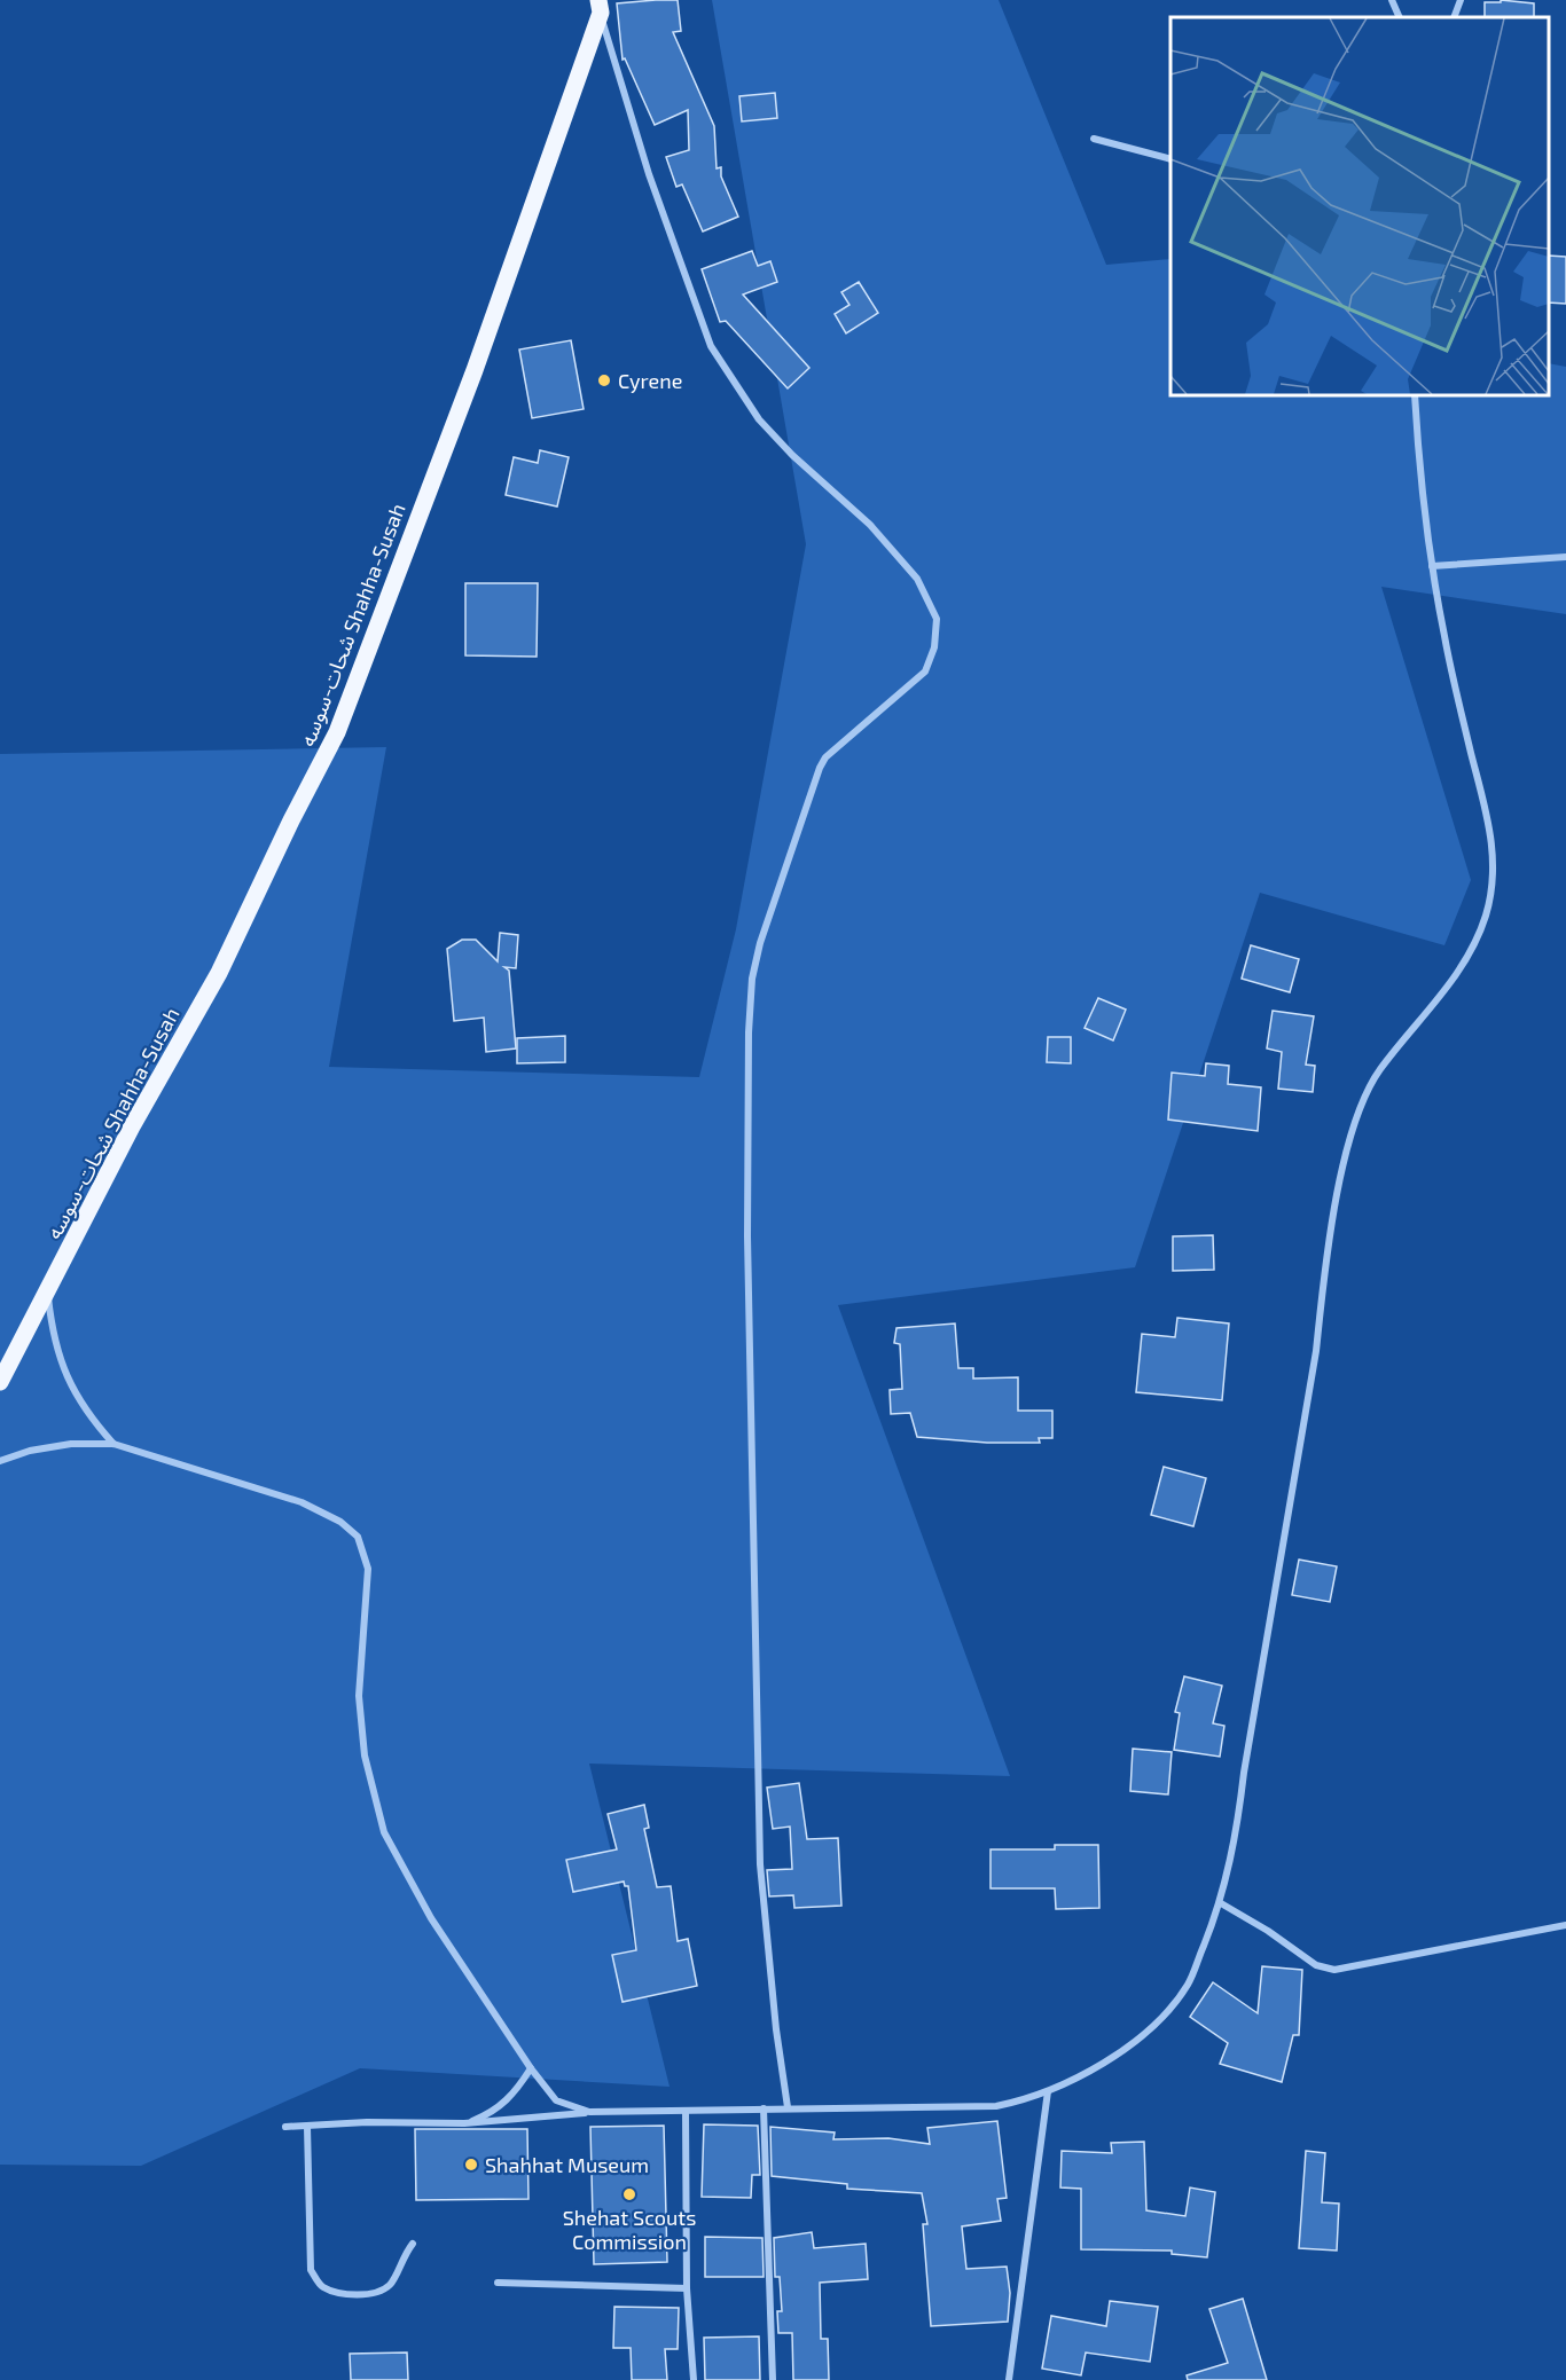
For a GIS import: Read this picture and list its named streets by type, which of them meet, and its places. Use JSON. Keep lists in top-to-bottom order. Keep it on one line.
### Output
{"streets":{"main road":["شحات-سوسه Shahha-Susah"]},"places":["Cyrene","Shahhat Museum","Shehat Scouts Commission"]}
